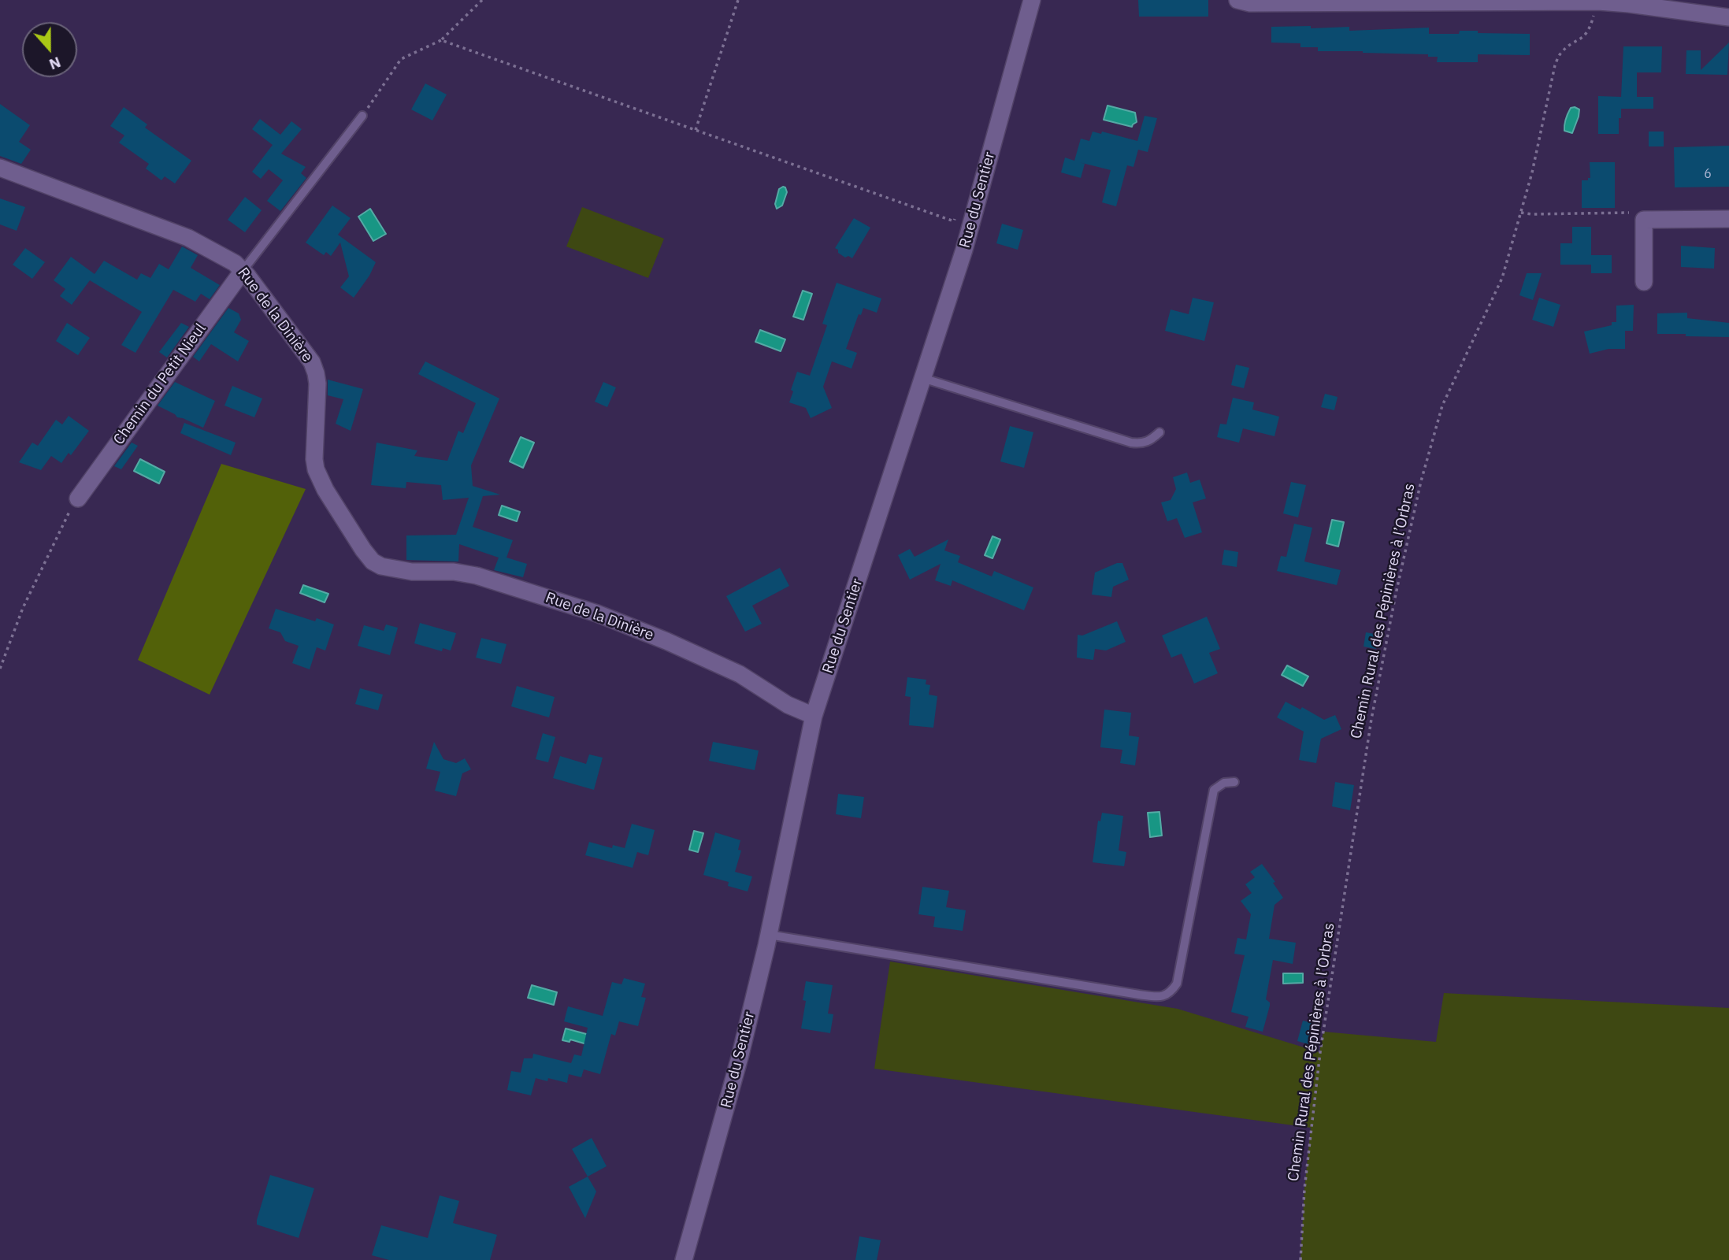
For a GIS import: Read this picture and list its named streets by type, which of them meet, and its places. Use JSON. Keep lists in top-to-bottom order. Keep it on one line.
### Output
{"streets":{"street":["Rue du Sentier","Rue de la Dinière","Chemin du Petit Nieul"],"path":["Chemin Rural des Pépinières à l’Orbras"]},"crossings":[["Rue du Sentier","Rue de la Dinière"],["Rue de la Dinière","Chemin du Petit Nieul"]],"house_numbers":["6"],"north":"bottom"}
